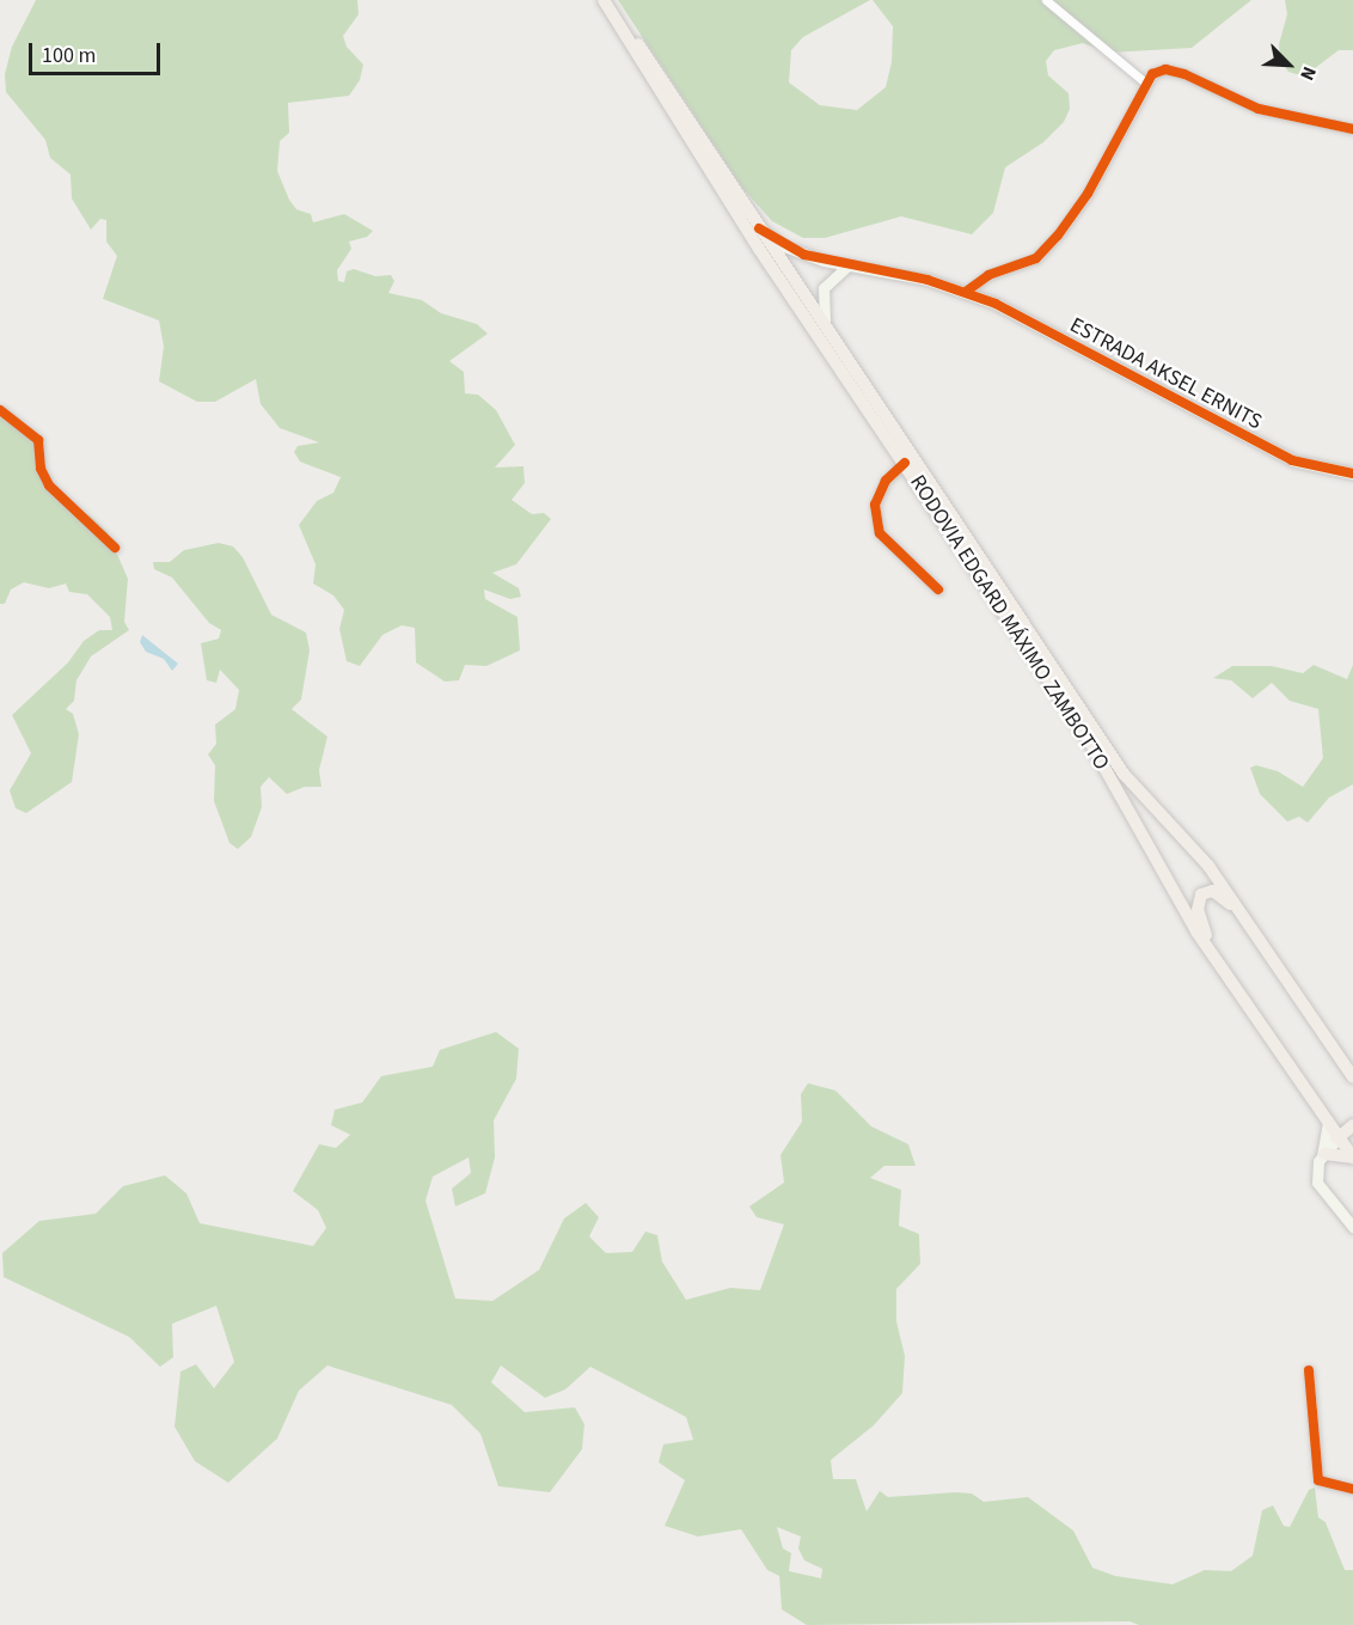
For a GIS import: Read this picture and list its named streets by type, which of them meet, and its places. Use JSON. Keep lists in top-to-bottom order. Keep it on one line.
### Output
{"streets":{"main road":["RODOVIA EDGARD MÁXIMO ZAMBOTTO"],"street":["ESTRADA AKSEL ERNITS"]},"crossings":[["ESTRADA AKSEL ERNITS","RODOVIA EDGARD MÁXIMO ZAMBOTTO"]],"scale_bar":"100 m","north":"bottom right"}
